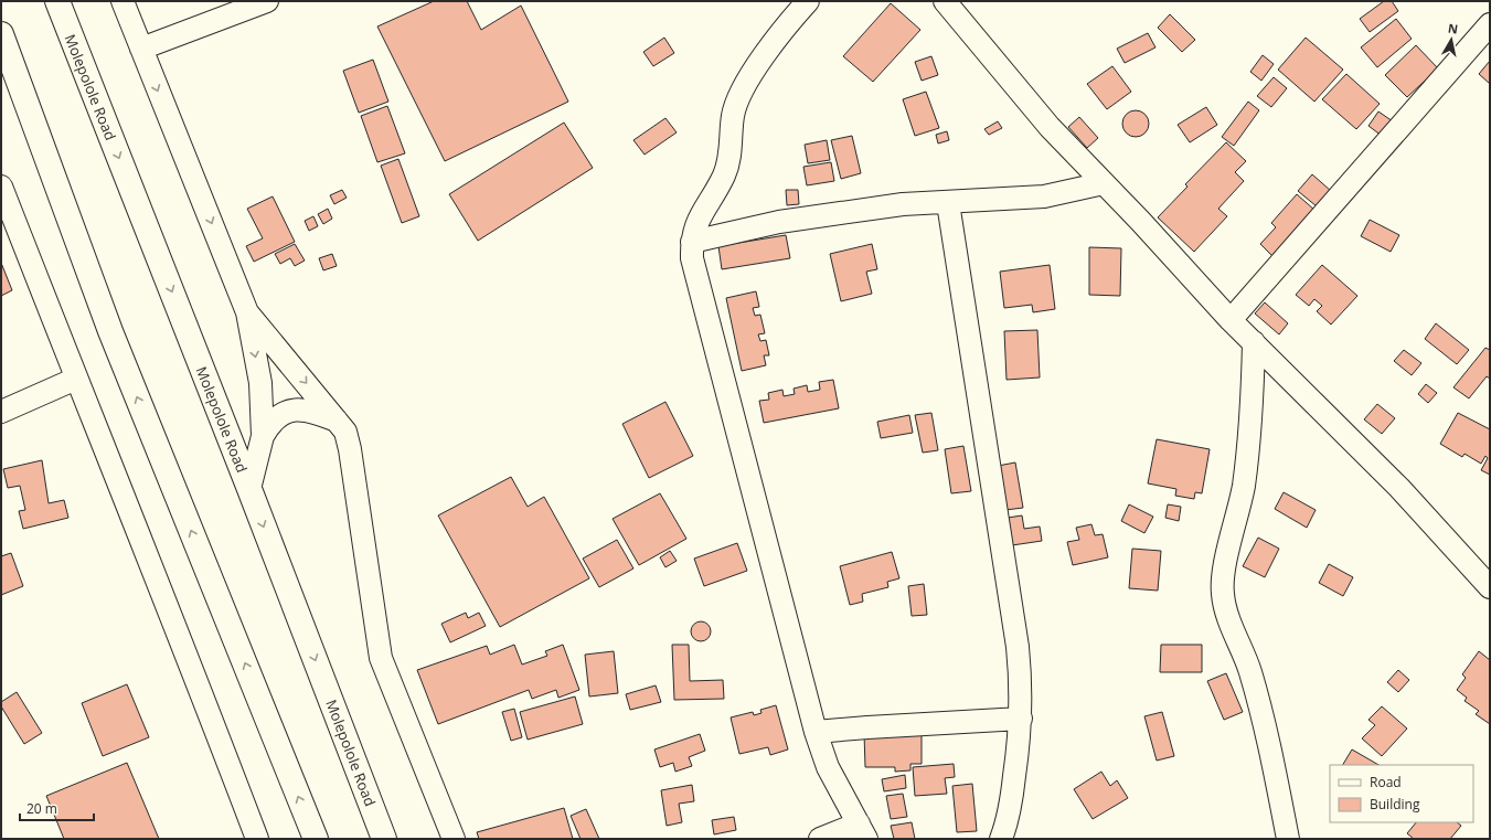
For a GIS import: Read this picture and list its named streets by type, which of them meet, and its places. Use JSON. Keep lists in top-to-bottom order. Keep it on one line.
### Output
{"streets":{"main road":["Molepolole Road"]},"legend":["Road","Building"],"scale_bar":"20 m","north":"top"}
